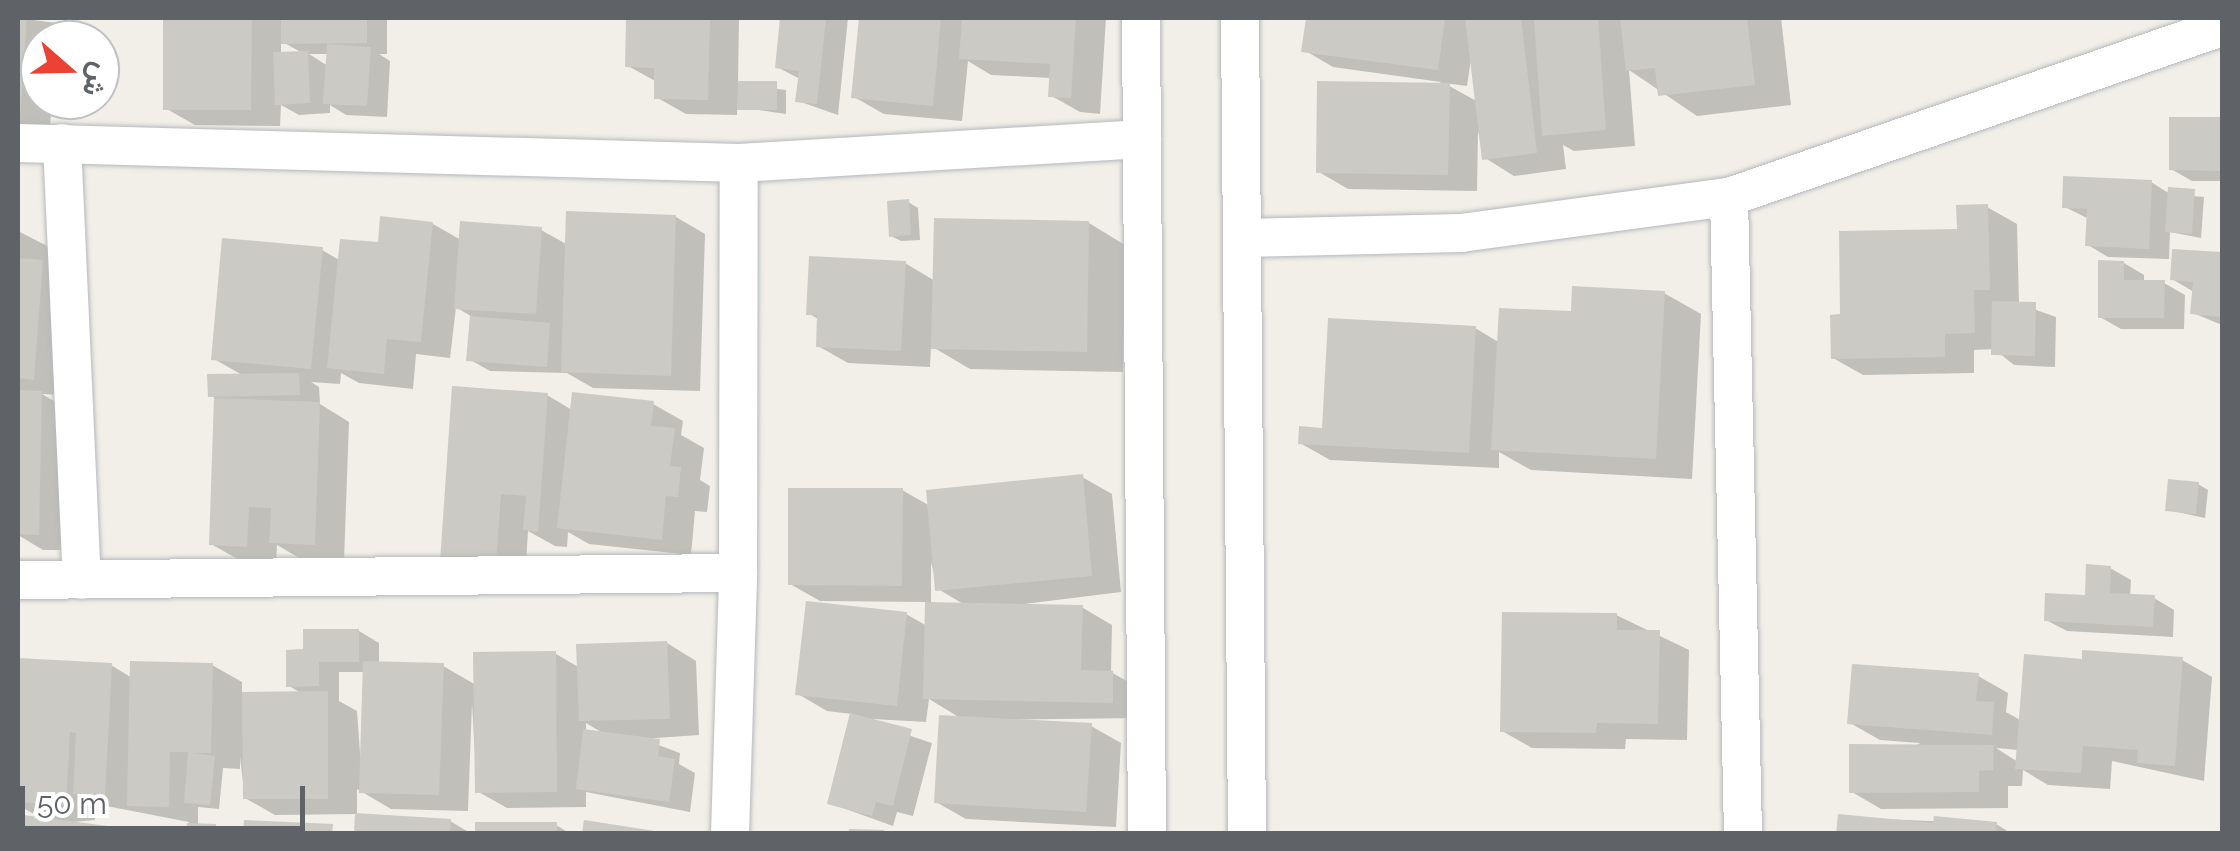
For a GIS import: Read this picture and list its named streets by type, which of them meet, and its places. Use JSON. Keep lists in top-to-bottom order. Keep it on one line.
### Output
{"scale_bar":"50 m","north":"right"}
